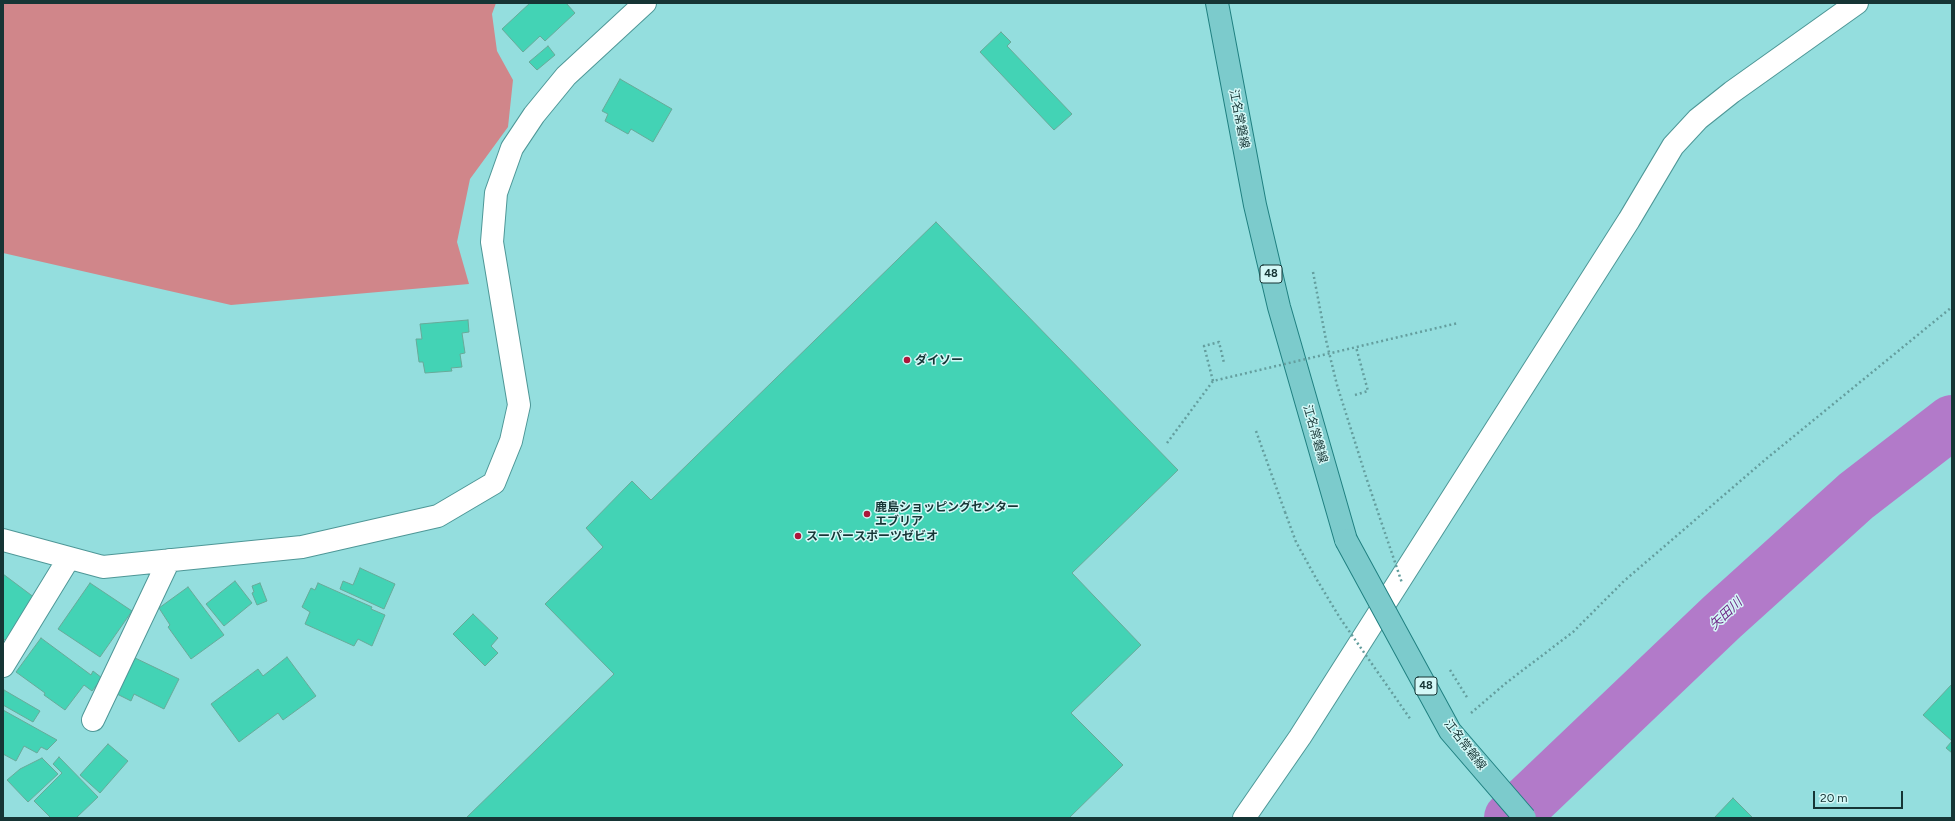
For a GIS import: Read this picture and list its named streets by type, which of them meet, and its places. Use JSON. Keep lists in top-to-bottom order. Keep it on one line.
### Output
{"streets":{"main road":["江名常磐線","48"]},"water":["矢田川"],"places":["ダイソー","鹿島ショッピングセンター エブリア","スーパースポーツゼビオ"],"scale_bar":"20 m"}
